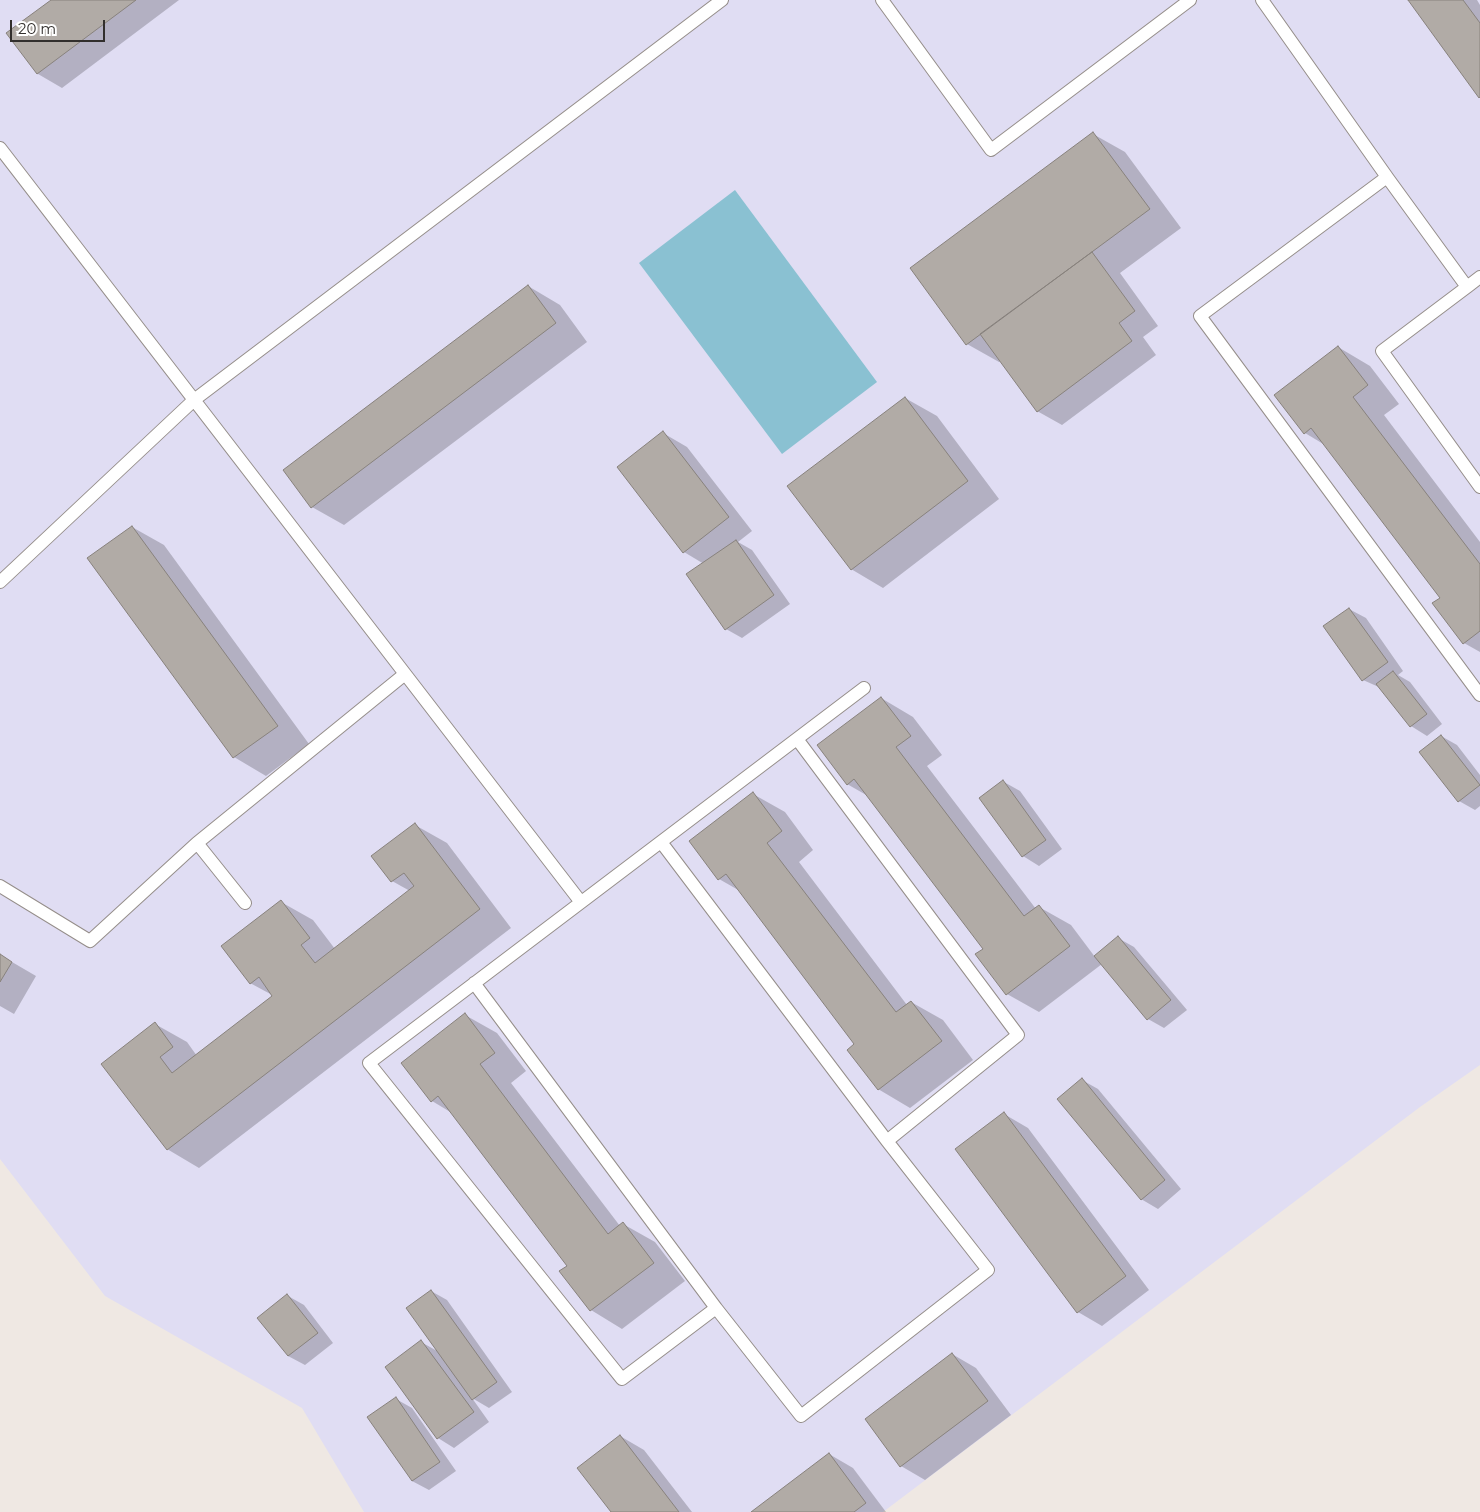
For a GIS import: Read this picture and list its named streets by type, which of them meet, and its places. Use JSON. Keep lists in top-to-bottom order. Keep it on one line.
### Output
{"scale_bar":"20 m"}
